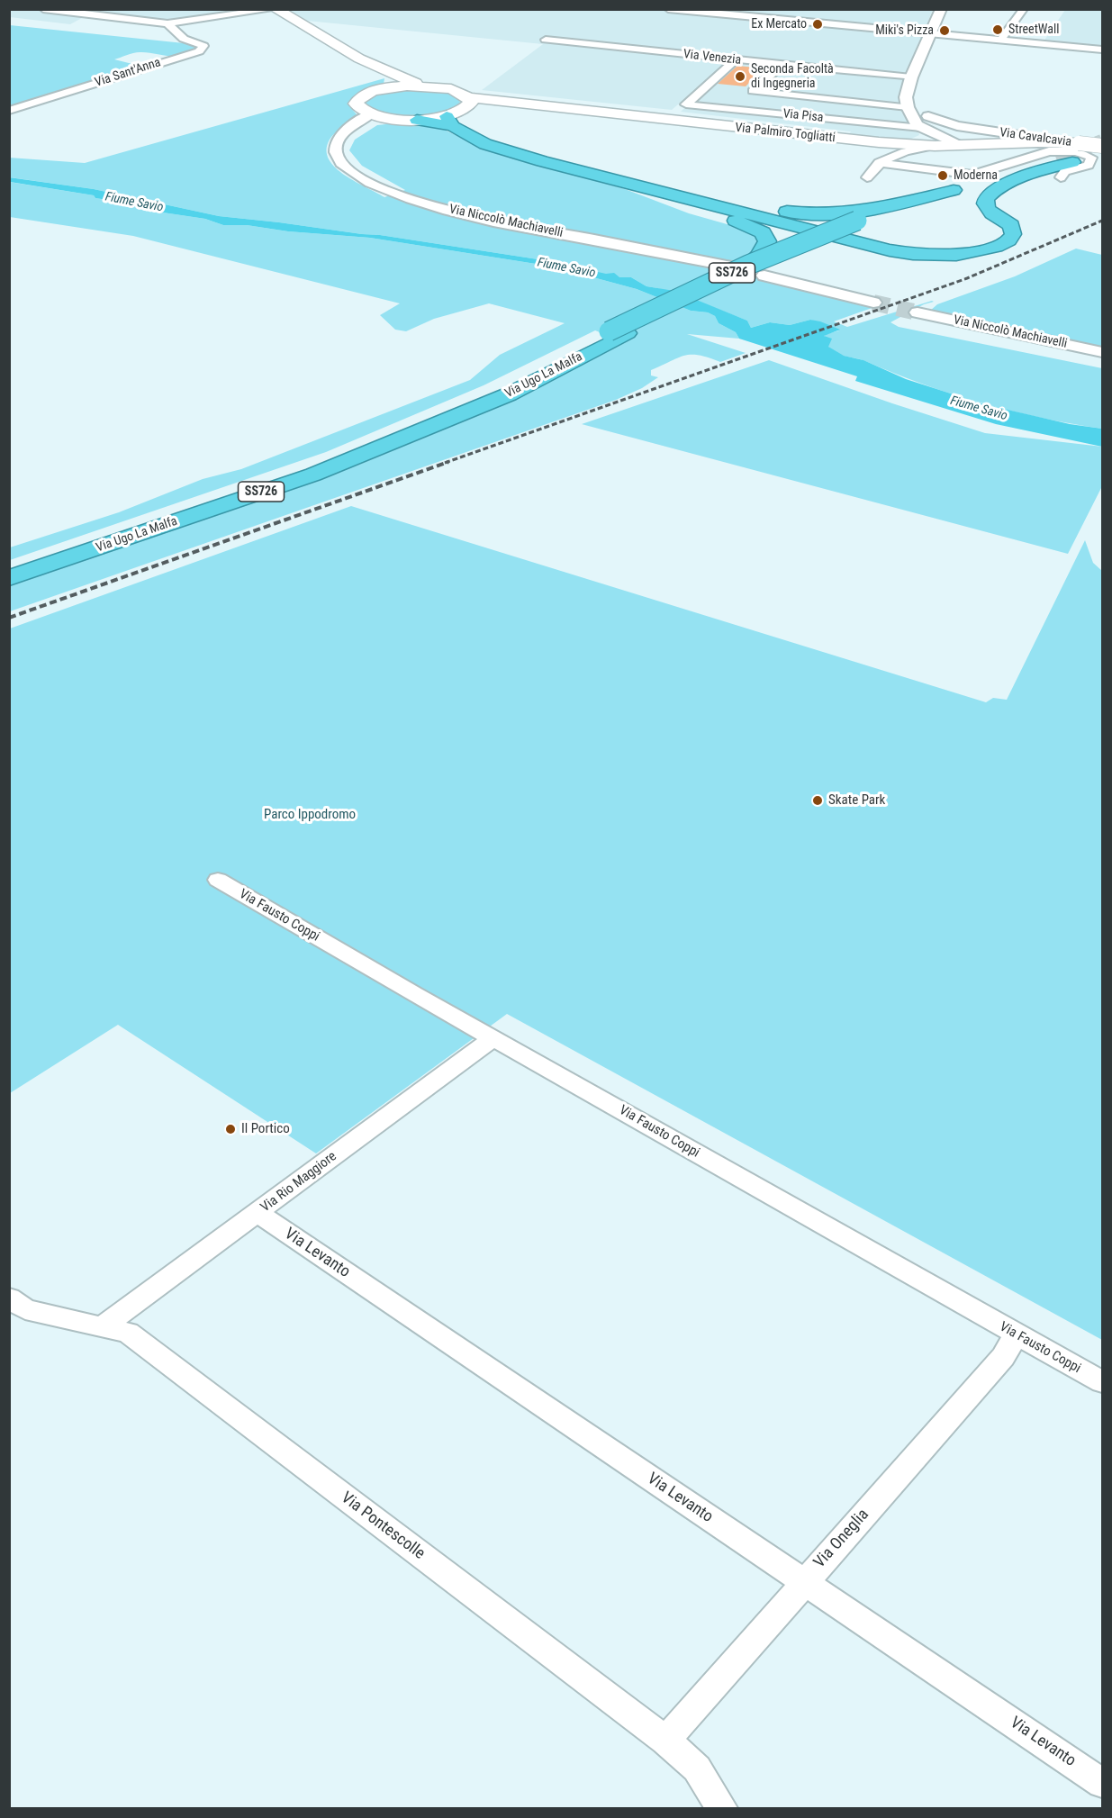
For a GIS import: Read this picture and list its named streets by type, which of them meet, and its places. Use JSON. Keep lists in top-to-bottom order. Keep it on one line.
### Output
{"streets":{"highway":["SS726","Via Ugo La Malfa"],"main road":["Via Palmiro Togliatti","Via Cavalcavia"],"street":["Via Venezia","Via Sant'Anna","Via Pisa","Via Niccolò Machiavelli","Via Fausto Coppi","Via Rio Maggiore","Via Levanto","Via Pontescolle","Via Oneglia"]},"crossings":[["Via Venezia","Via Pisa"],["Via Palmiro Togliatti","Via Cavalcavia"],["Via Fausto Coppi","Via Rio Maggiore"],["Via Fausto Coppi","Via Oneglia"],["Via Rio Maggiore","Via Levanto"],["Via Rio Maggiore","Via Pontescolle"],["Via Levanto","Via Oneglia"],["Via Pontescolle","Via Oneglia"]],"water":["Fiume Savio"],"parks":["Parco Ippodromo"],"places":["Ex Mercato","StreetWall","Miki's Pizza","Seconda Facoltà di Ingegneria","Moderna","Skate Park","Il Portico"]}
